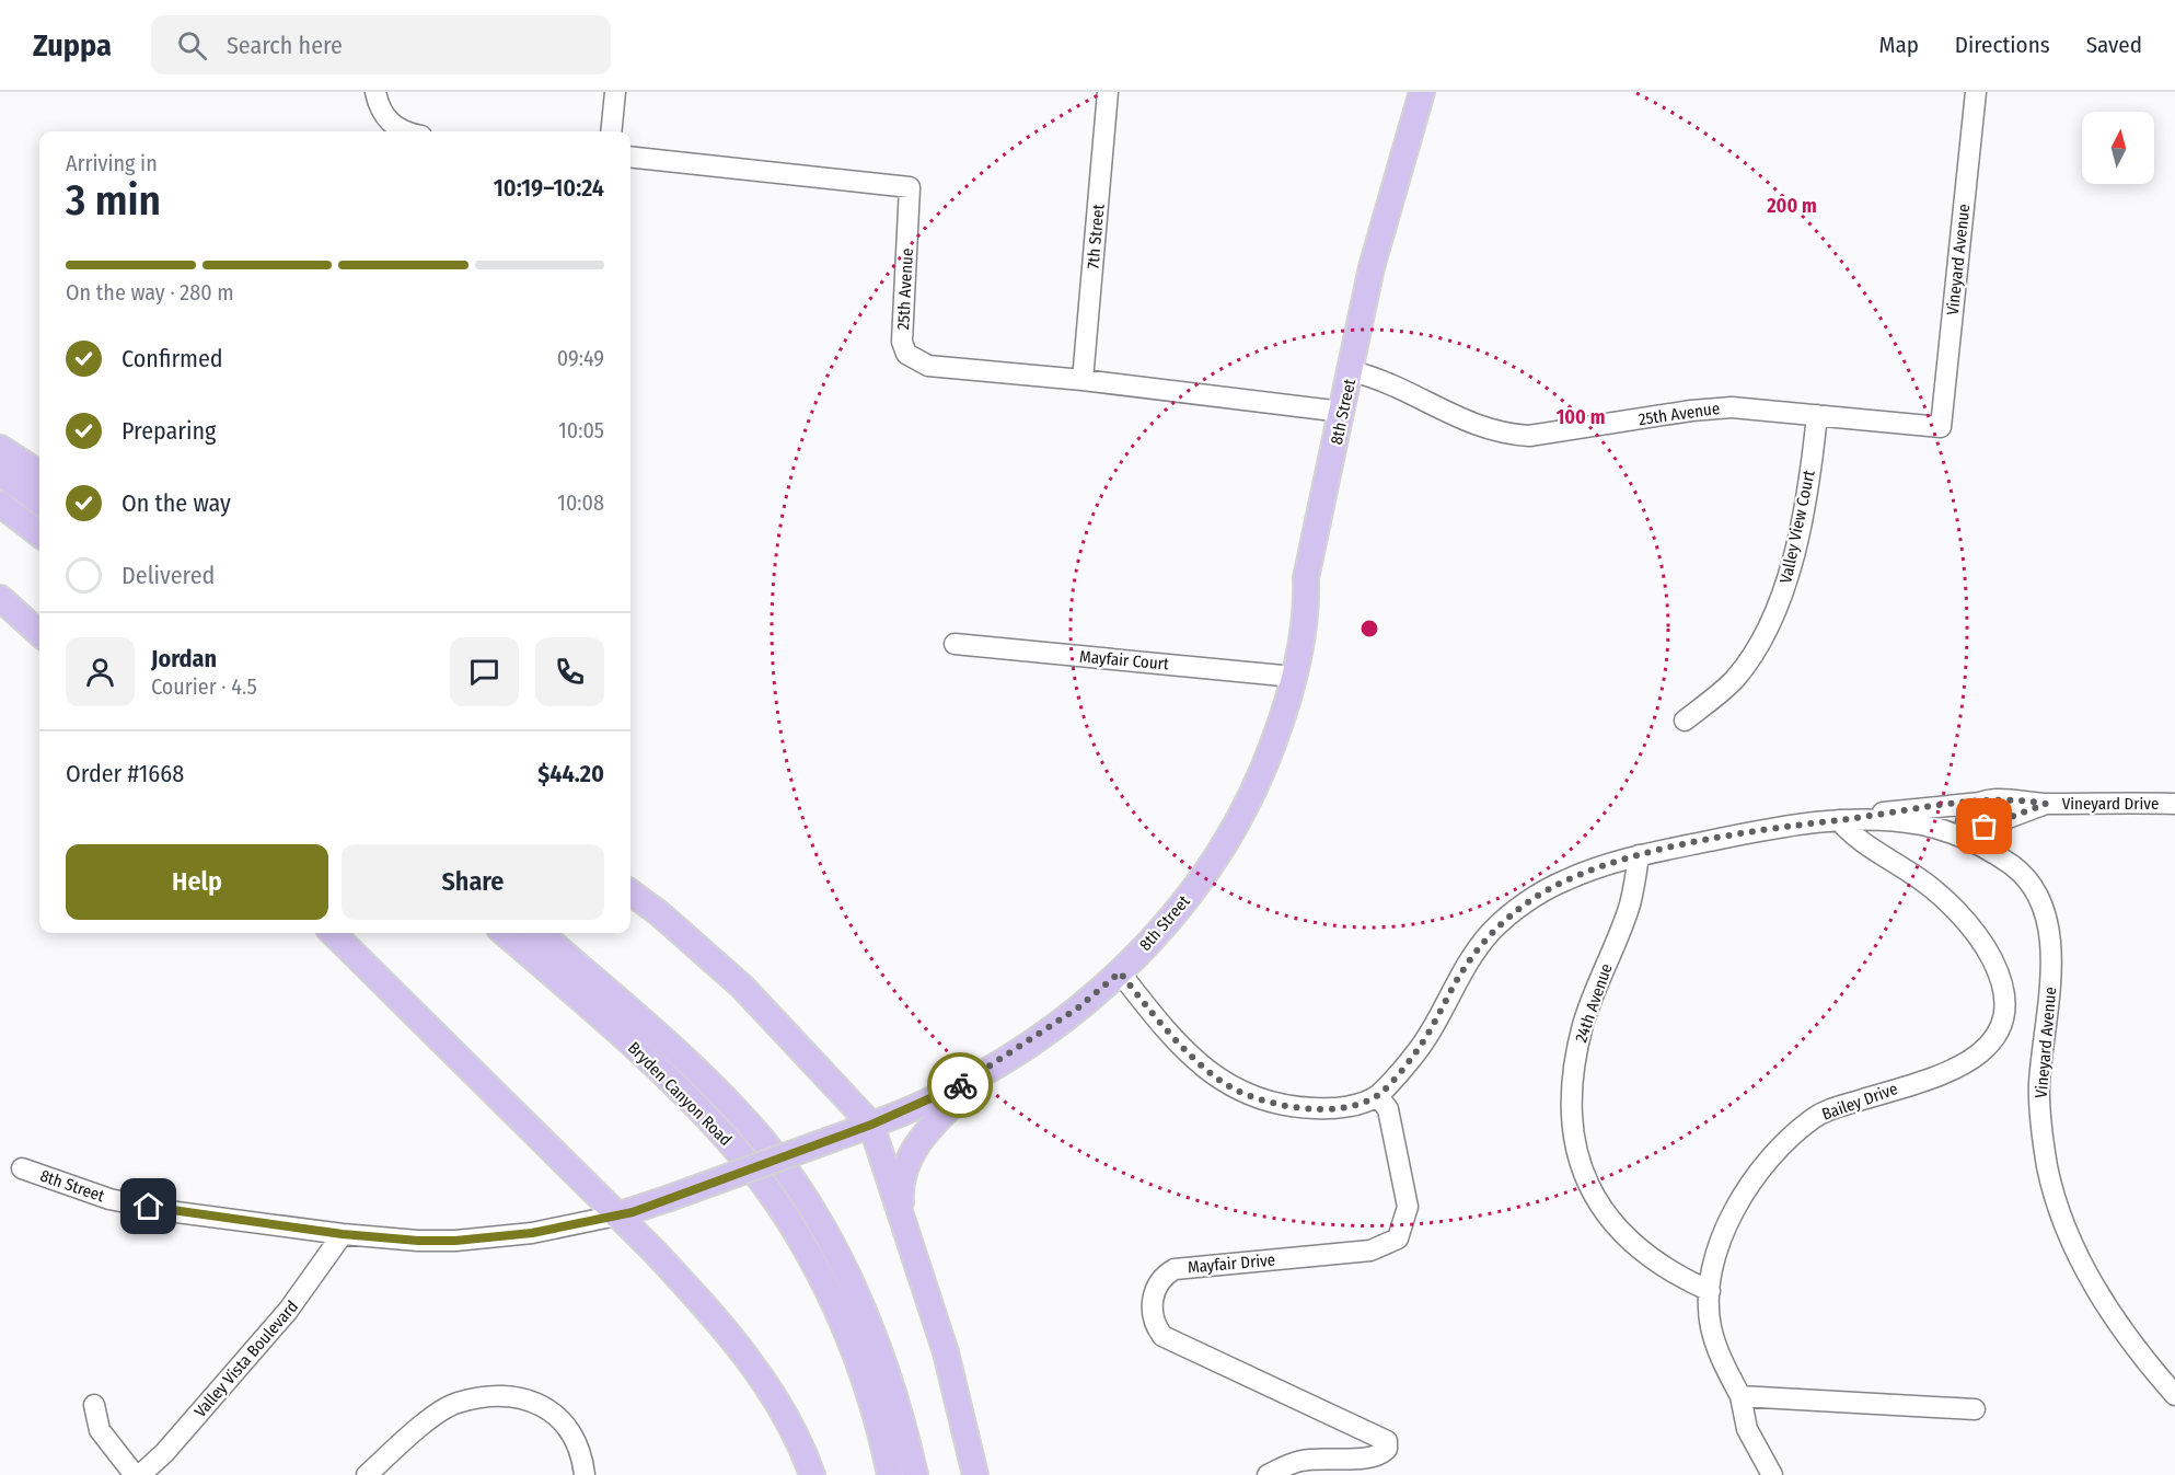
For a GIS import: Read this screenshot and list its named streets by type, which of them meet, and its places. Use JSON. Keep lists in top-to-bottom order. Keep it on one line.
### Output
{"streets":{"main road":["8th Street","Bryden Canyon Road"],"street":["7th Street","Vineyard Avenue","25th Avenue","Valley View Court","Mayfair Court","Vineyard Drive","24th Avenue","Bailey Drive","Mayfair Drive","Valley Vista Boulevard"]},"crossings":[["7th Street","25th Avenue"],["Vineyard Avenue","25th Avenue"],["Vineyard Avenue","Vineyard Drive"],["25th Avenue","8th Street"],["25th Avenue","Valley View Court"],["8th Street","Mayfair Court"],["8th Street","Valley Vista Boulevard"],["Vineyard Drive","Bailey Drive"],["24th Avenue","Bailey Drive"]],"north":"top","page":{"header":"Zuppa","search":"Search here","nav":["Map","Directions","Saved"],"heading":["3 min","Arriving in","10:19–10:24"],"panel":["Jordan","Courier · 4.5","Order #1668","$44.20"],"bar":"On the way · 280 m","list":[["Confirmed","09:49"],["Preparing","10:05"],["On the way","10:08"],"Delivered"],"buttons":["Help","Share"]},"rings":["200 m","100 m"]}
